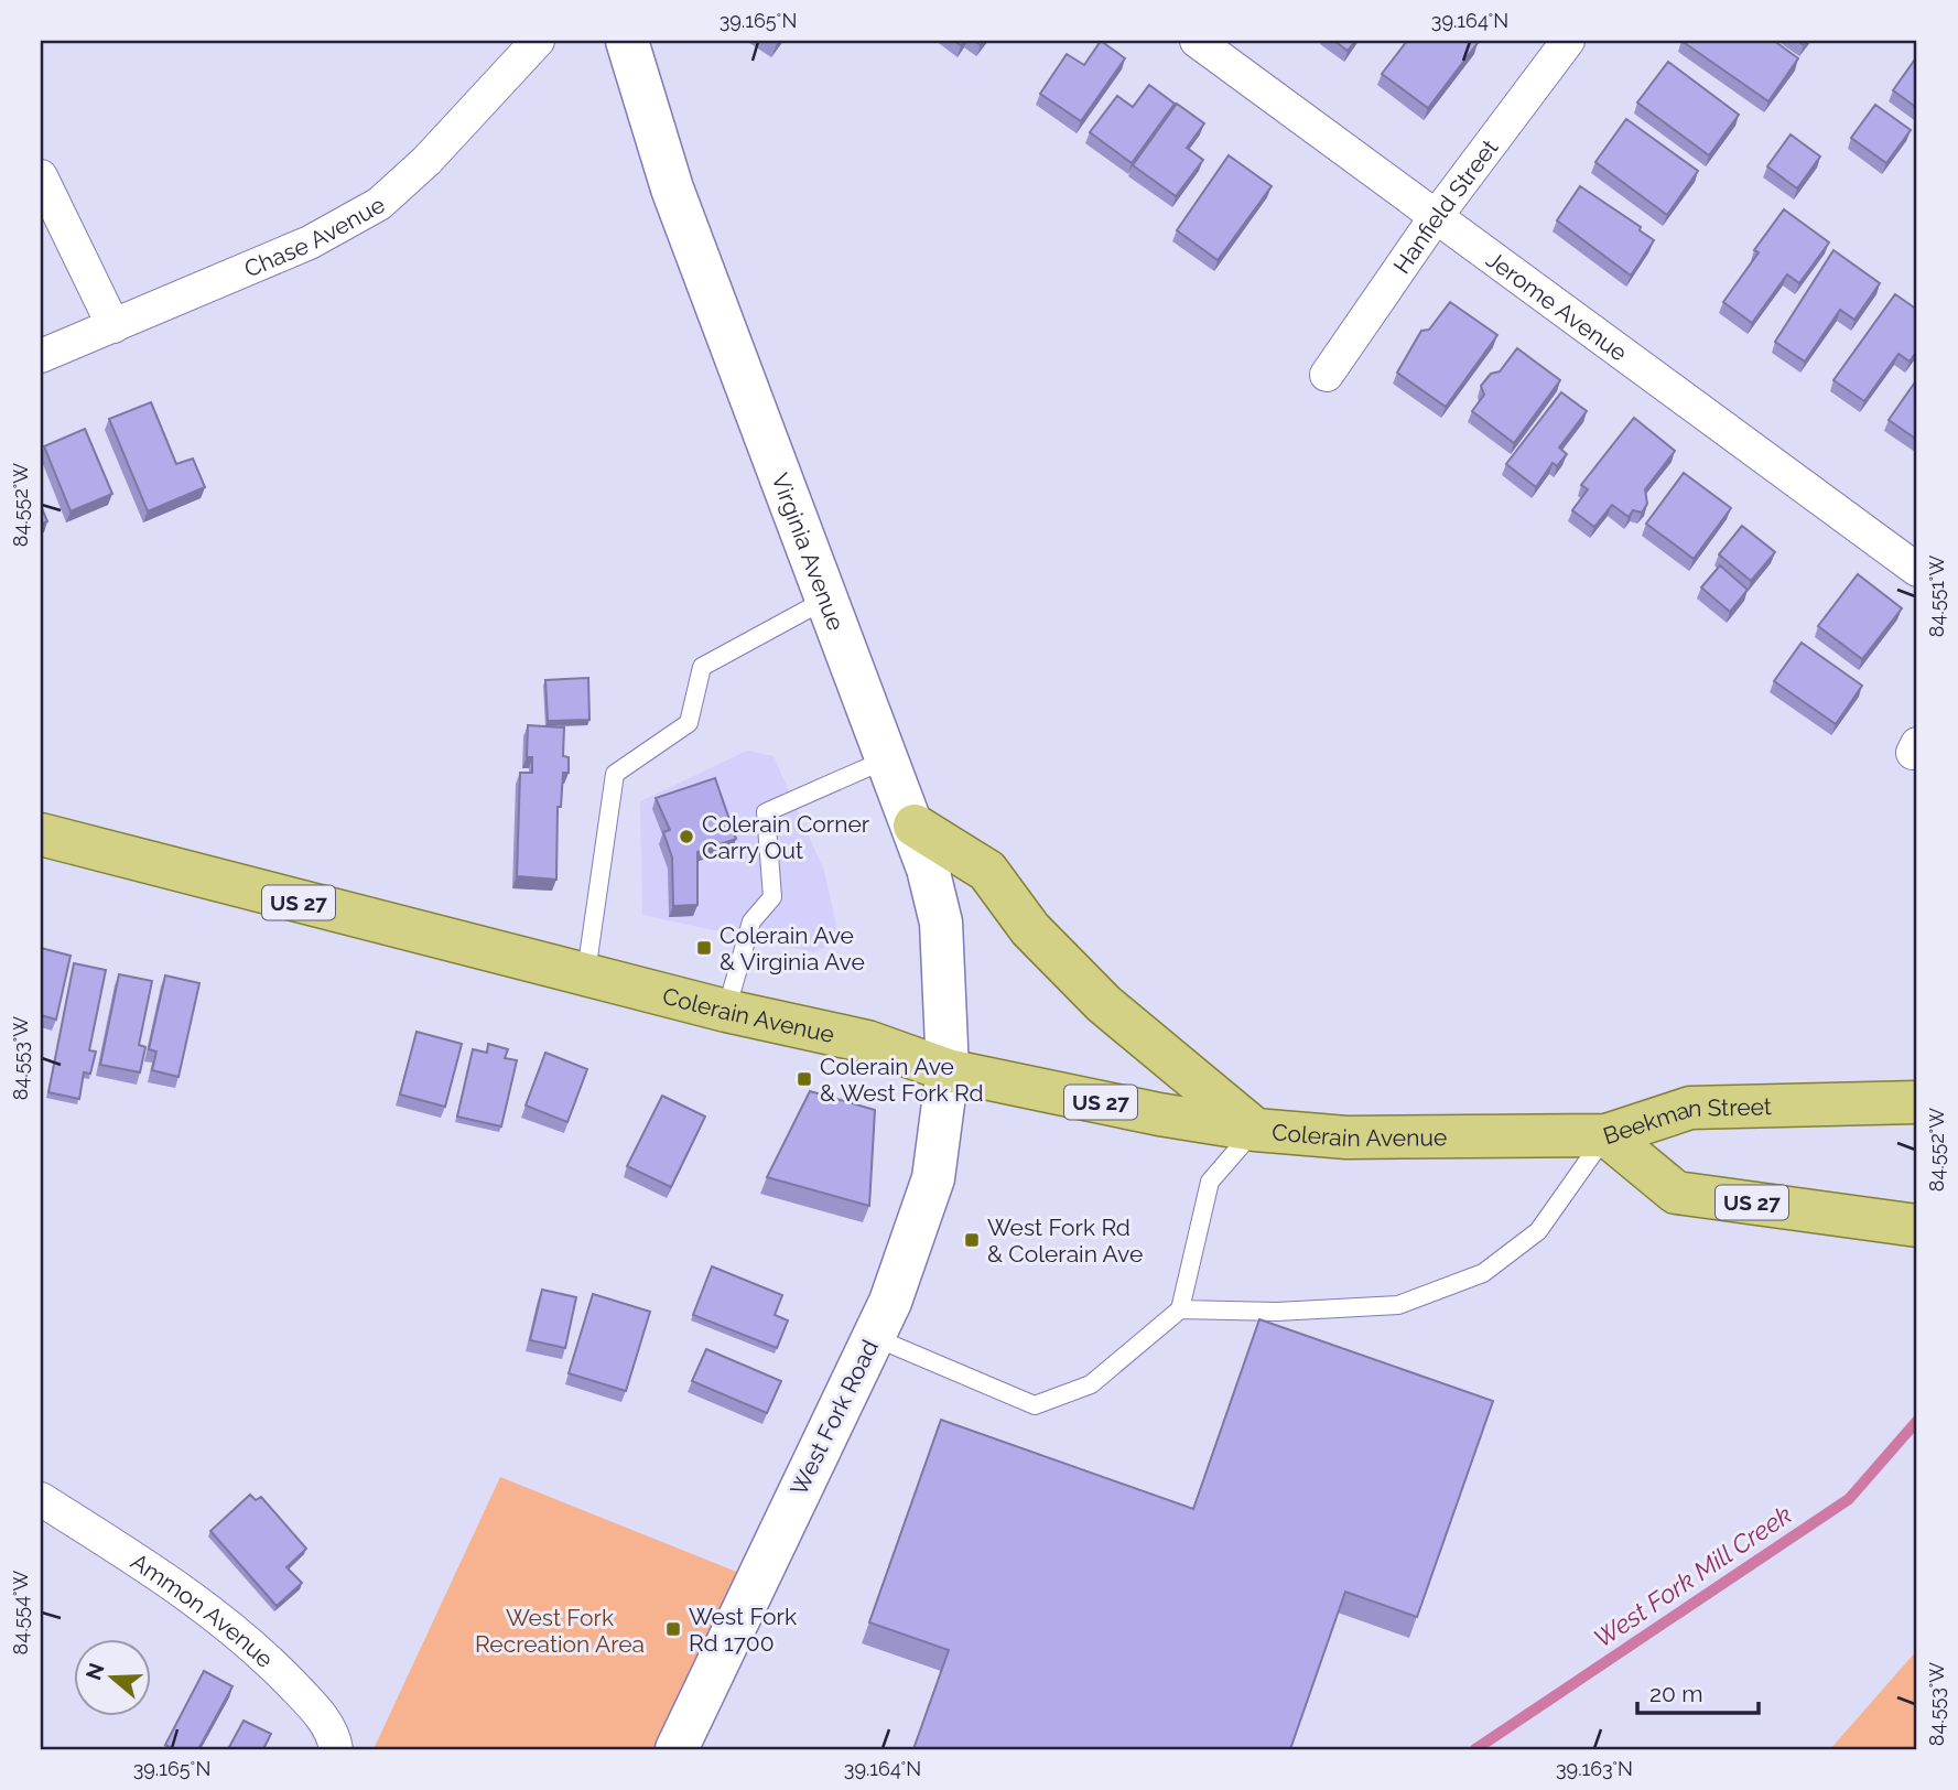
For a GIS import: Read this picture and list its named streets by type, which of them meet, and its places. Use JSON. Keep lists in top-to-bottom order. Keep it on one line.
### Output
{"streets":{"main road":["US 27","Colerain Avenue","Beekman Street"],"street":["Hanfield Street","Chase Avenue","Jerome Avenue","Virginia Avenue","West Fork Road","Ammon Avenue"]},"crossings":[["Hanfield Street","Jerome Avenue"],["Virginia Avenue","Colerain Avenue"],["Virginia Avenue","West Fork Road"],["Colerain Avenue","Beekman Street"],["Colerain Avenue","West Fork Road"]],"water":["West Fork Mill Creek"],"parks":["West Fork Recreation Area"],"places":{"other":["Colerain Corner Carry Out"],"transit":["Colerain Ave & Virginia Ave","Colerain Ave & West Fork Rd","West Fork Rd & Colerain Ave","West Fork Rd 1700"]},"scale_bar":"20 m","north":"left","coordinates":["39.165°N","39.164°N","84.552°W","84.551°W","84.553°W","84.554°W","39.163°N"]}
